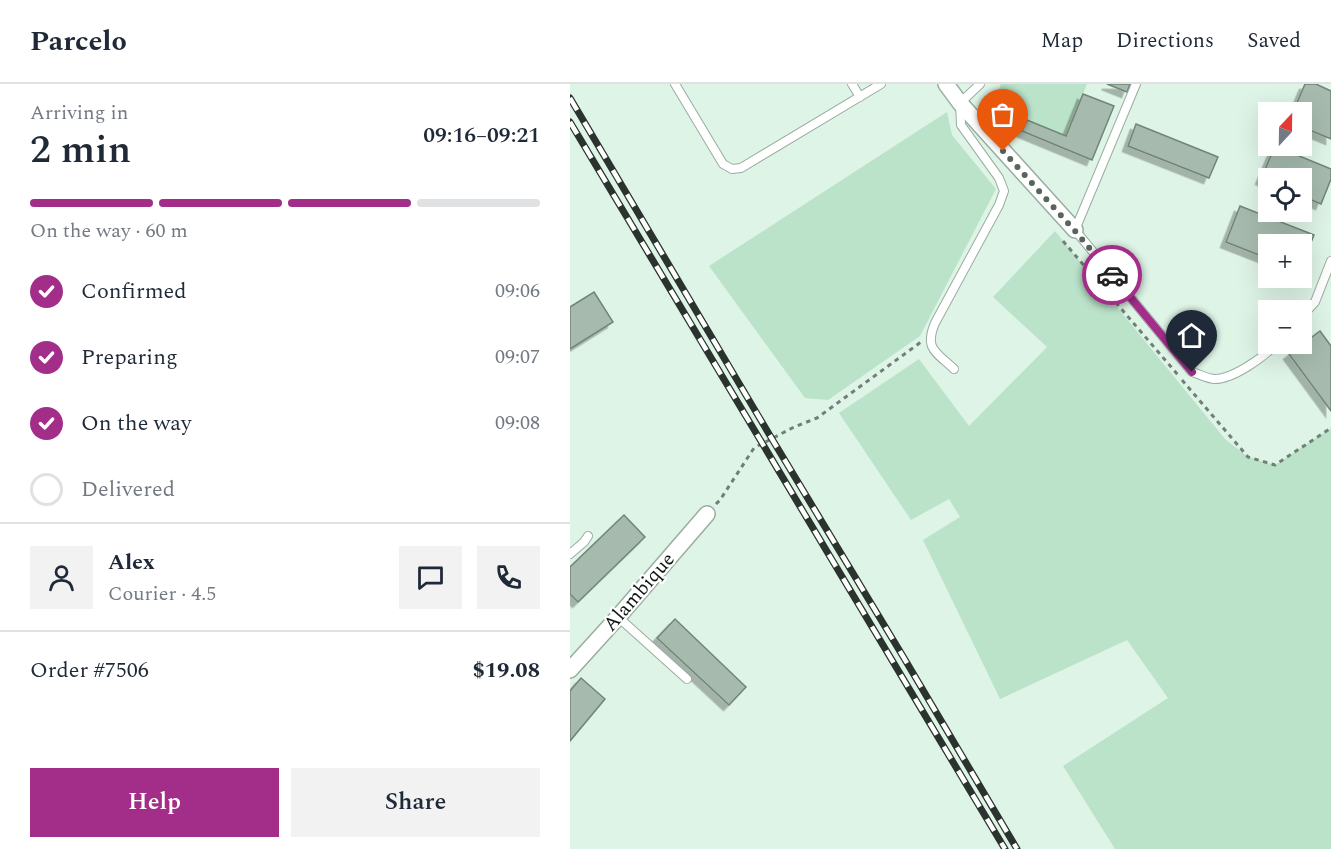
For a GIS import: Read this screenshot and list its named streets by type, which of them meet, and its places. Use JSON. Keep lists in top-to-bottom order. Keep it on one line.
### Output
{"streets":{"street":["Alambique"]},"north":"top","page":{"header":"Parcelo","nav":["Map","Directions","Saved"],"heading":["2 min","Arriving in","09:16–09:21"],"panel":["Alex","Courier · 4.5","Order #7506","$19.08"],"map_buttons":["+","−"],"bar":"On the way · 60 m","list":[["Confirmed","09:06"],["Preparing","09:07"],["On the way","09:08"],"Delivered"],"buttons":["Help","Share"]}}
